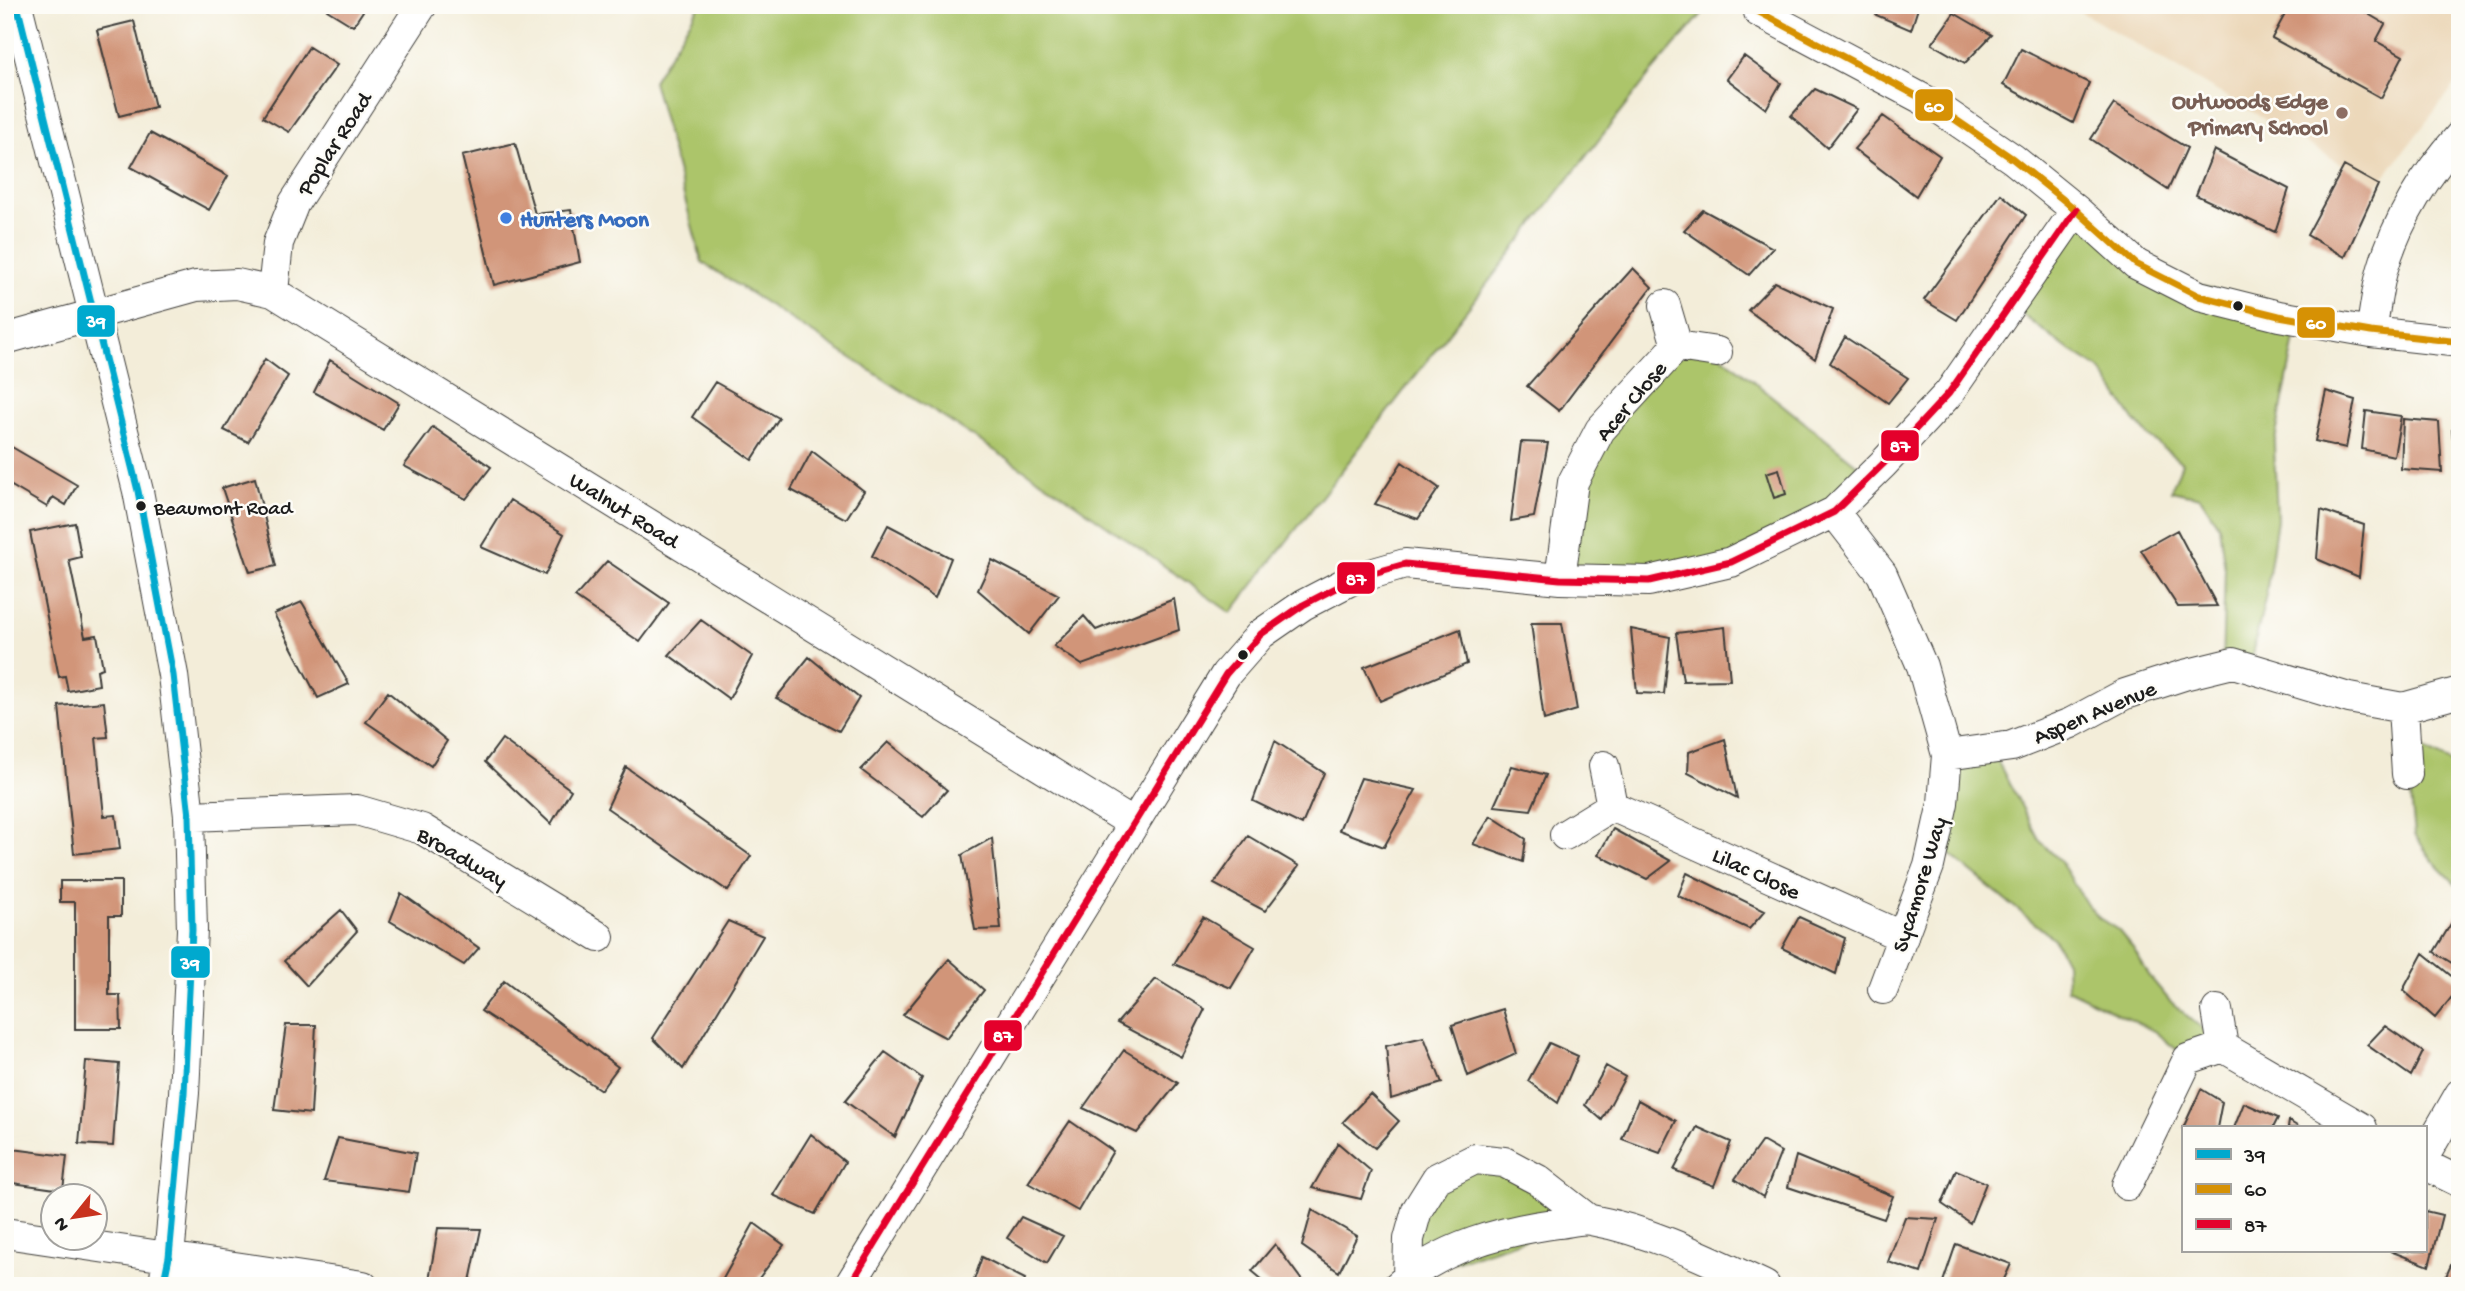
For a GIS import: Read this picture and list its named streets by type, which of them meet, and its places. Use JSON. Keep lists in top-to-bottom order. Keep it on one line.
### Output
{"streets":{"street":["Poplar Road","Acer Close","Walnut Road","Aspen Avenue","Broadway","Lilac Close","Sycamore Way"]},"crossings":[["Poplar Road","Walnut Road"],["Aspen Avenue","Sycamore Way"],["Lilac Close","Sycamore Way"]],"places":["Outwoods Edge Primary School","Hunters Moon","Beaumont Road"],"lines":["transit line 39","transit line 60","transit line 87"],"legend":["39","60","87"],"north":"bottom left"}
